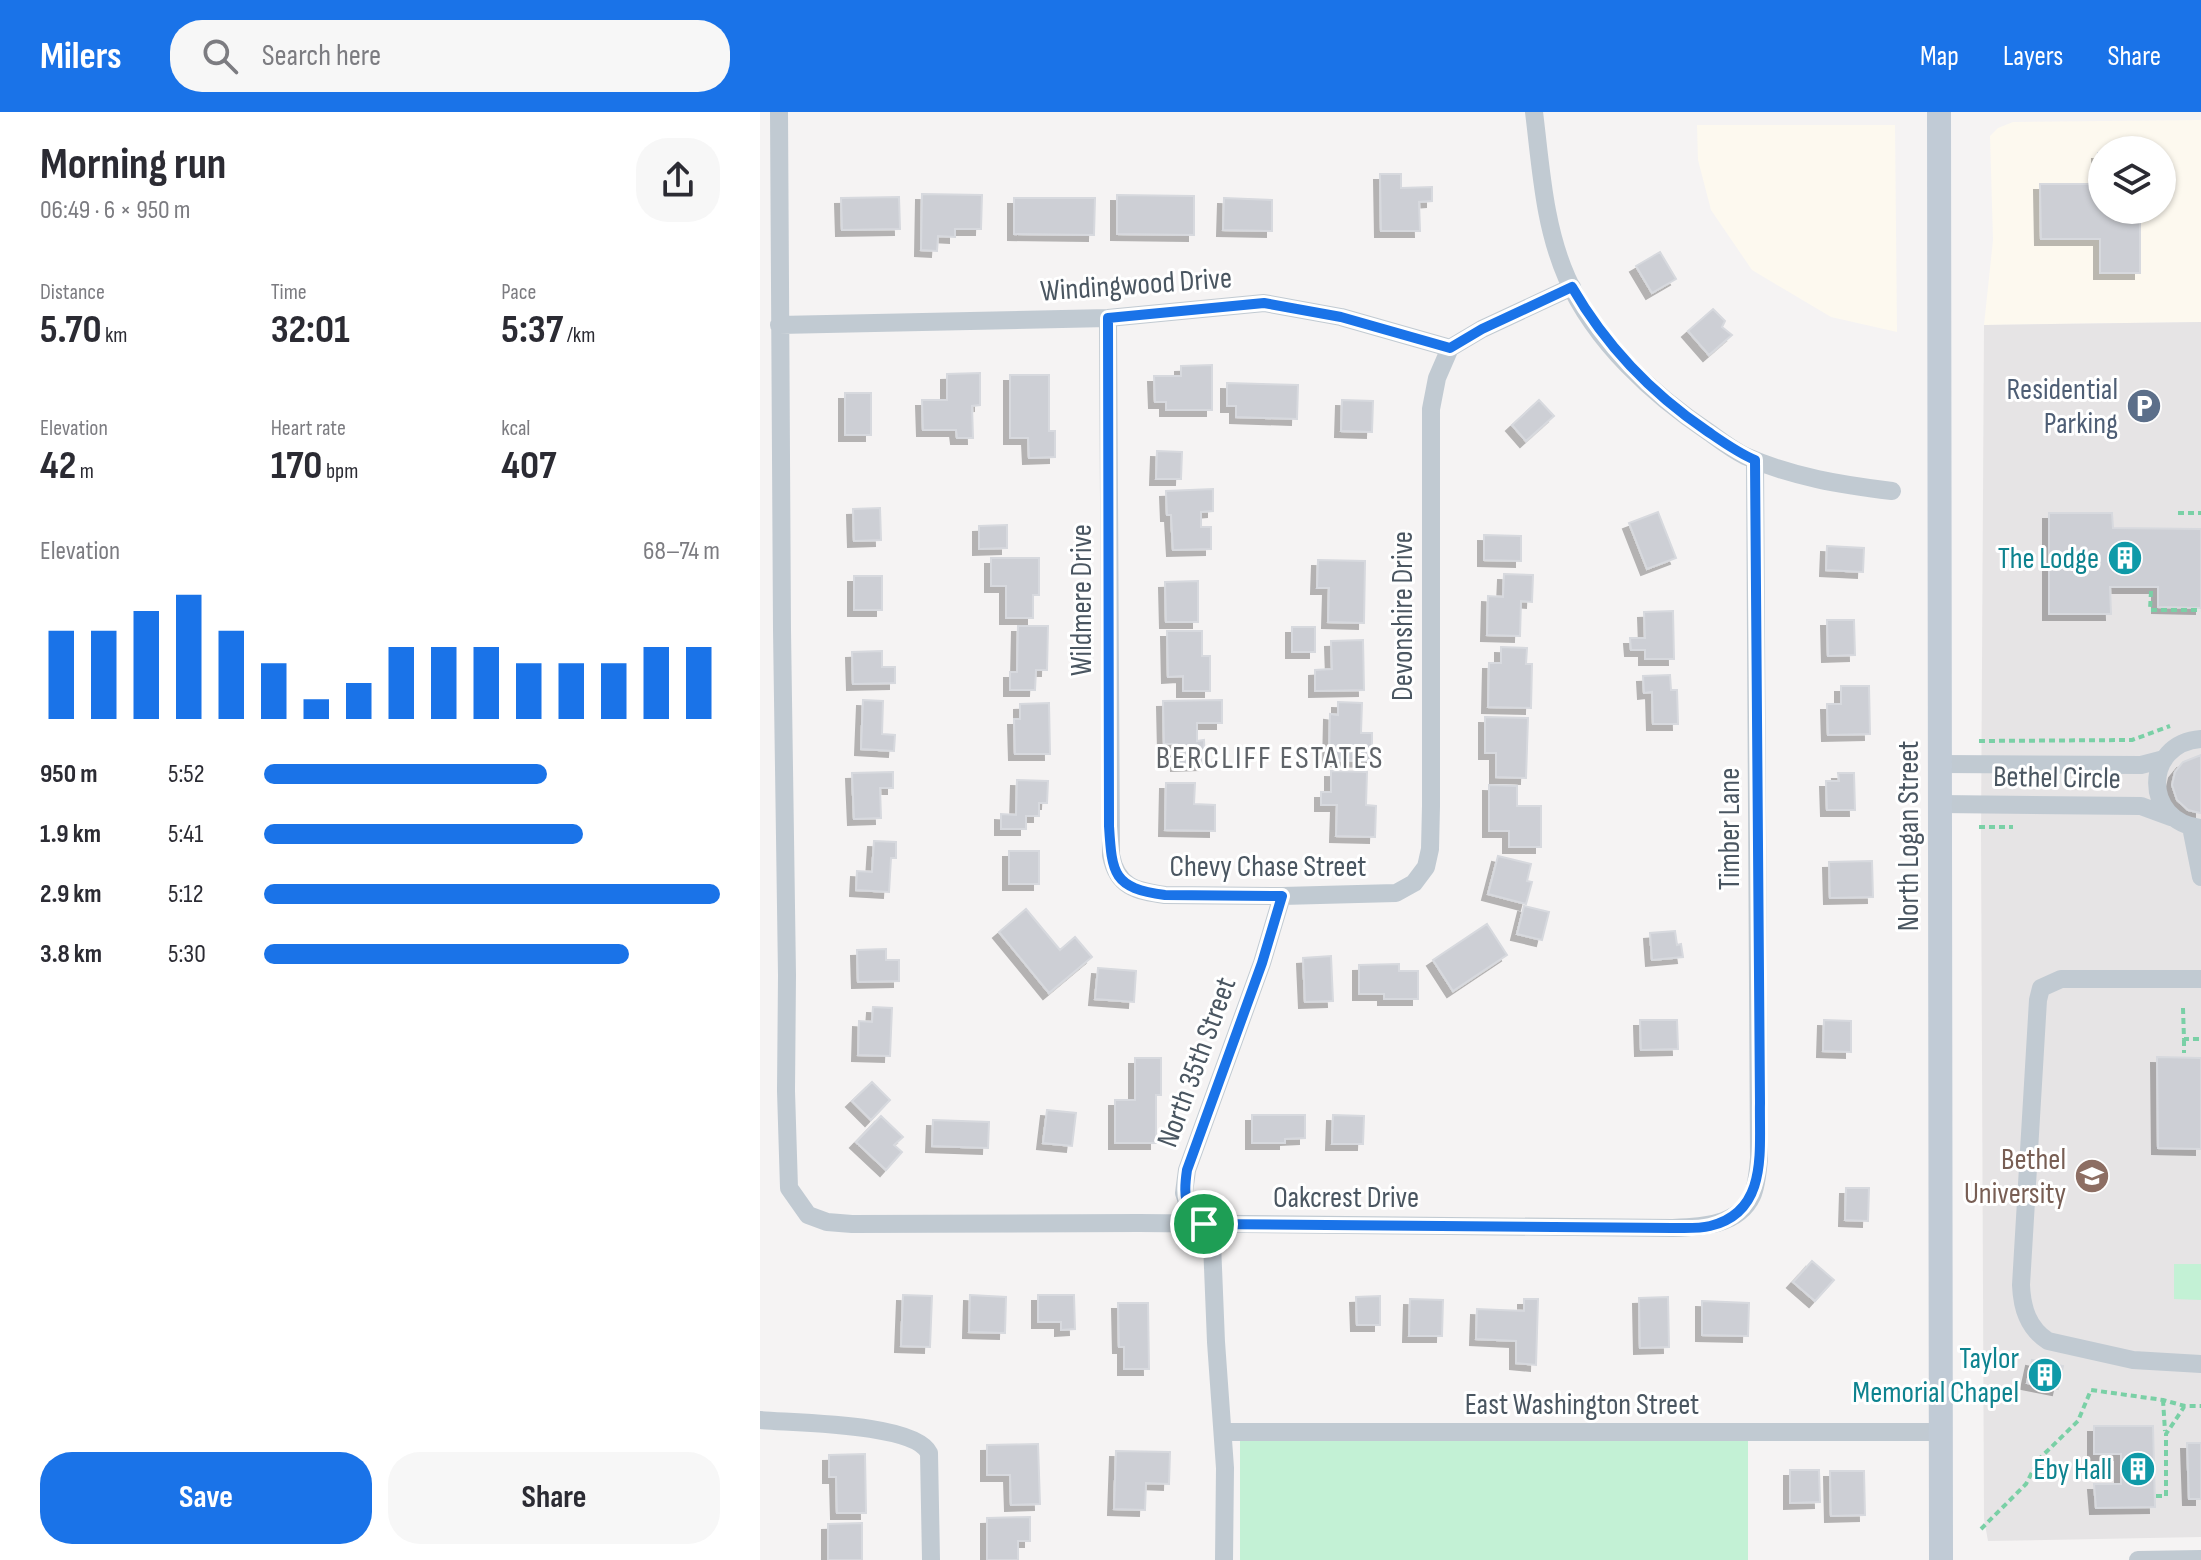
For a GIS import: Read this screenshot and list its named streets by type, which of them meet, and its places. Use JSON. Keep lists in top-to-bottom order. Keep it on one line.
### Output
{"streets":{"street":["Windingwood Drive","Wildmere Drive","Devonshire Drive","Bethel Circle","Timber Lane","North Logan Street","Chevy Chase Street","North 35th Street","Oakcrest Drive","East Washington Street"]},"crossings":[["Windingwood Drive","Wildmere Drive"],["Windingwood Drive","Devonshire Drive"],["Windingwood Drive","Oakcrest Drive"],["Wildmere Drive","Chevy Chase Street"],["Devonshire Drive","Chevy Chase Street"],["Bethel Circle","North Logan Street"],["Timber Lane","Oakcrest Drive"],["North Logan Street","East Washington Street"],["Chevy Chase Street","North 35th Street"],["North 35th Street","Oakcrest Drive"],["North 35th Street","East Washington Street"]],"districts":["BERCLIFF ESTATES"],"places":{"parking":["Residential Parking"],"building":["The Lodge","Taylor Memorial Chapel","Eby Hall"],"school or university":["Bethel University"]},"page":{"header":"Milers","search":"Search here","nav":["Map","Layers","Share"],"heading":["Morning run","06:49 · 6 × 950 m"],"stats":[["Distance","5.70 km"],["Time","32:01"],["Pace","5:37 /km"],["Elevation","42 m"],["Heart rate","170 bpm"],["kcal","407"]],"chart":["Elevation","68–74 m"],"list":[{"name":"950 m","note":"5:52"},{"name":"1.9 km","note":"5:41"},{"name":"2.9 km","note":"5:12"},{"name":"3.8 km","note":"5:30"}],"buttons":["Save","Share"]}}
